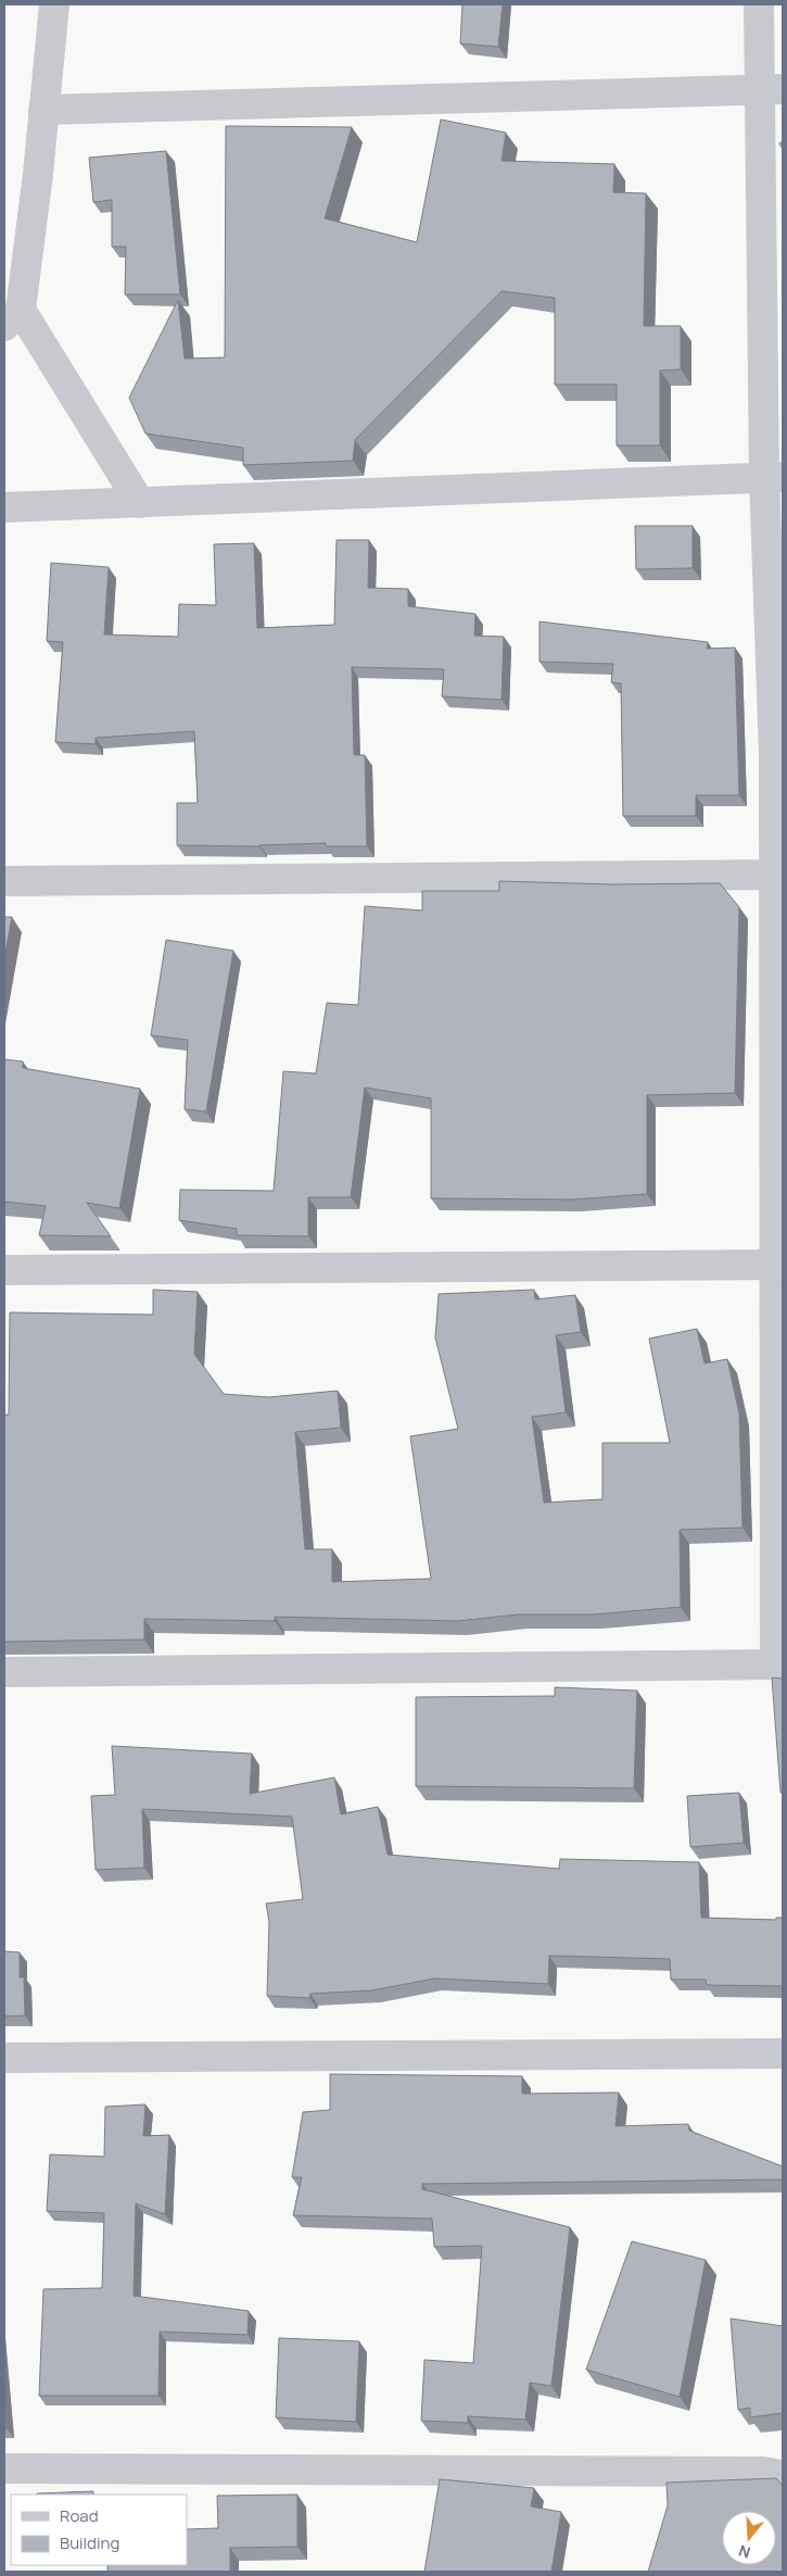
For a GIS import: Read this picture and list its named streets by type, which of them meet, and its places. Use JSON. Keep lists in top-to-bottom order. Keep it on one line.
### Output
{"legend":["Road","Building"],"north":"bottom"}
